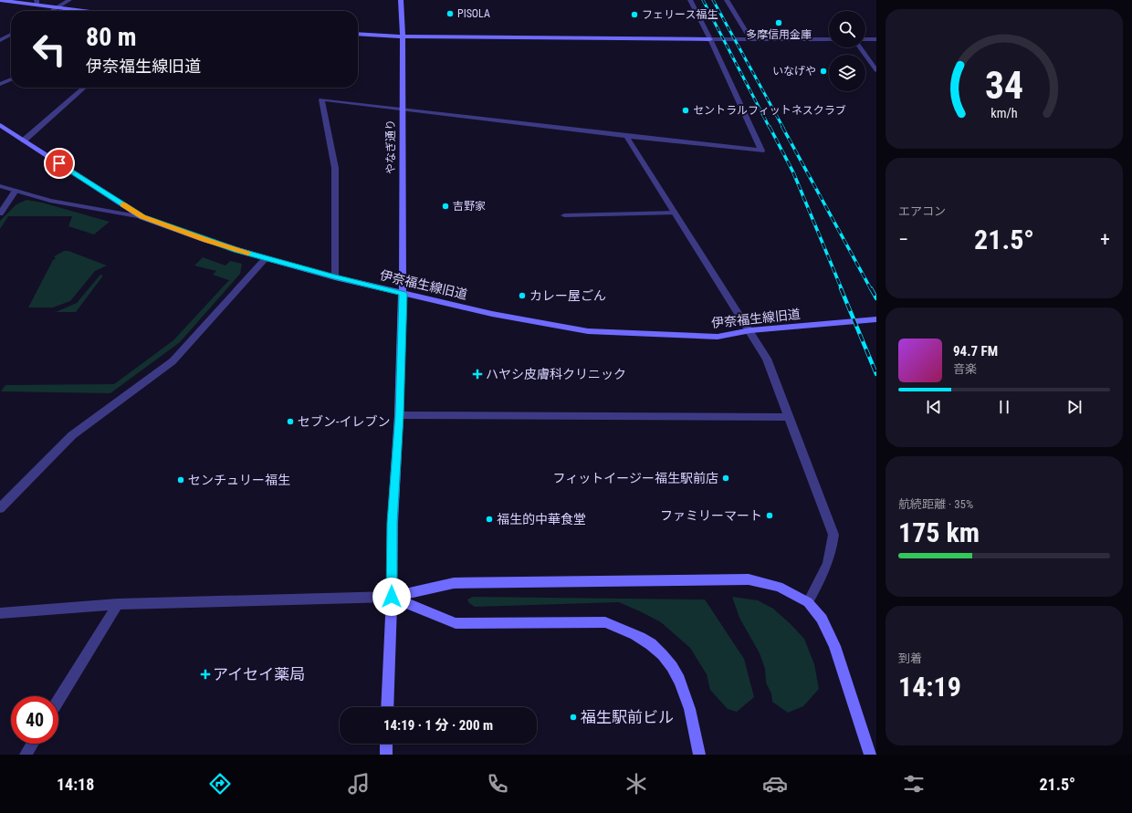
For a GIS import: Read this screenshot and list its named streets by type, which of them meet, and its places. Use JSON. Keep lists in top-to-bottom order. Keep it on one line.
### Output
{"streets":{"street":["やなぎ通り","伊奈福生線旧道"]},"crossings":[["やなぎ通り","伊奈福生線旧道"]],"places":{"other":["PISOLA","フェリース福生","多摩信用金庫","いなげや","セントラルフィットネスクラブ","吉野家","カレー屋ごん","セブン-イレブン","フィットイージー福生駅前店","センチュリー福生","ファミリーマート","福生的中華食堂","福生駅前ビル"],"health":["ハヤシ皮膚科クリニック","アイセイ薬局"]},"page":{"turn":["80 m","伊奈福生線旧道"],"tile":["エアコン",["航続距離 · 35%","175 km"],["到着","14:19"]],"heat":["−","21.5°","+"],"song":["94.7 FM","音楽"],"limit":"40","trip":"14:19 · 1 分 · 200 m","tabs":["14:18","21.5°"],"gauge":["34","km/h"]}}
